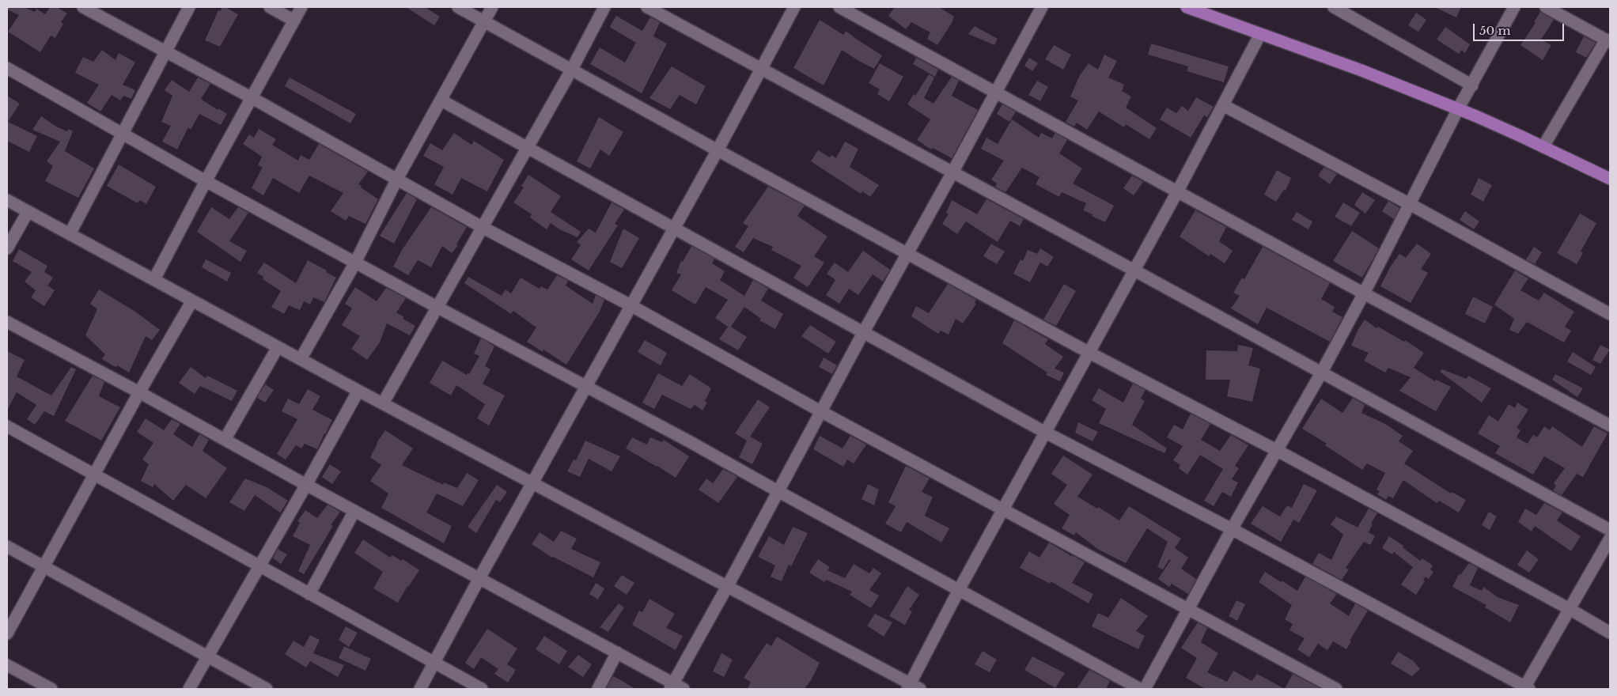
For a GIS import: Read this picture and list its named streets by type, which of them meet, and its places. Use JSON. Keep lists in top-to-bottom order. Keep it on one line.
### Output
{"scale_bar":"50 m"}
